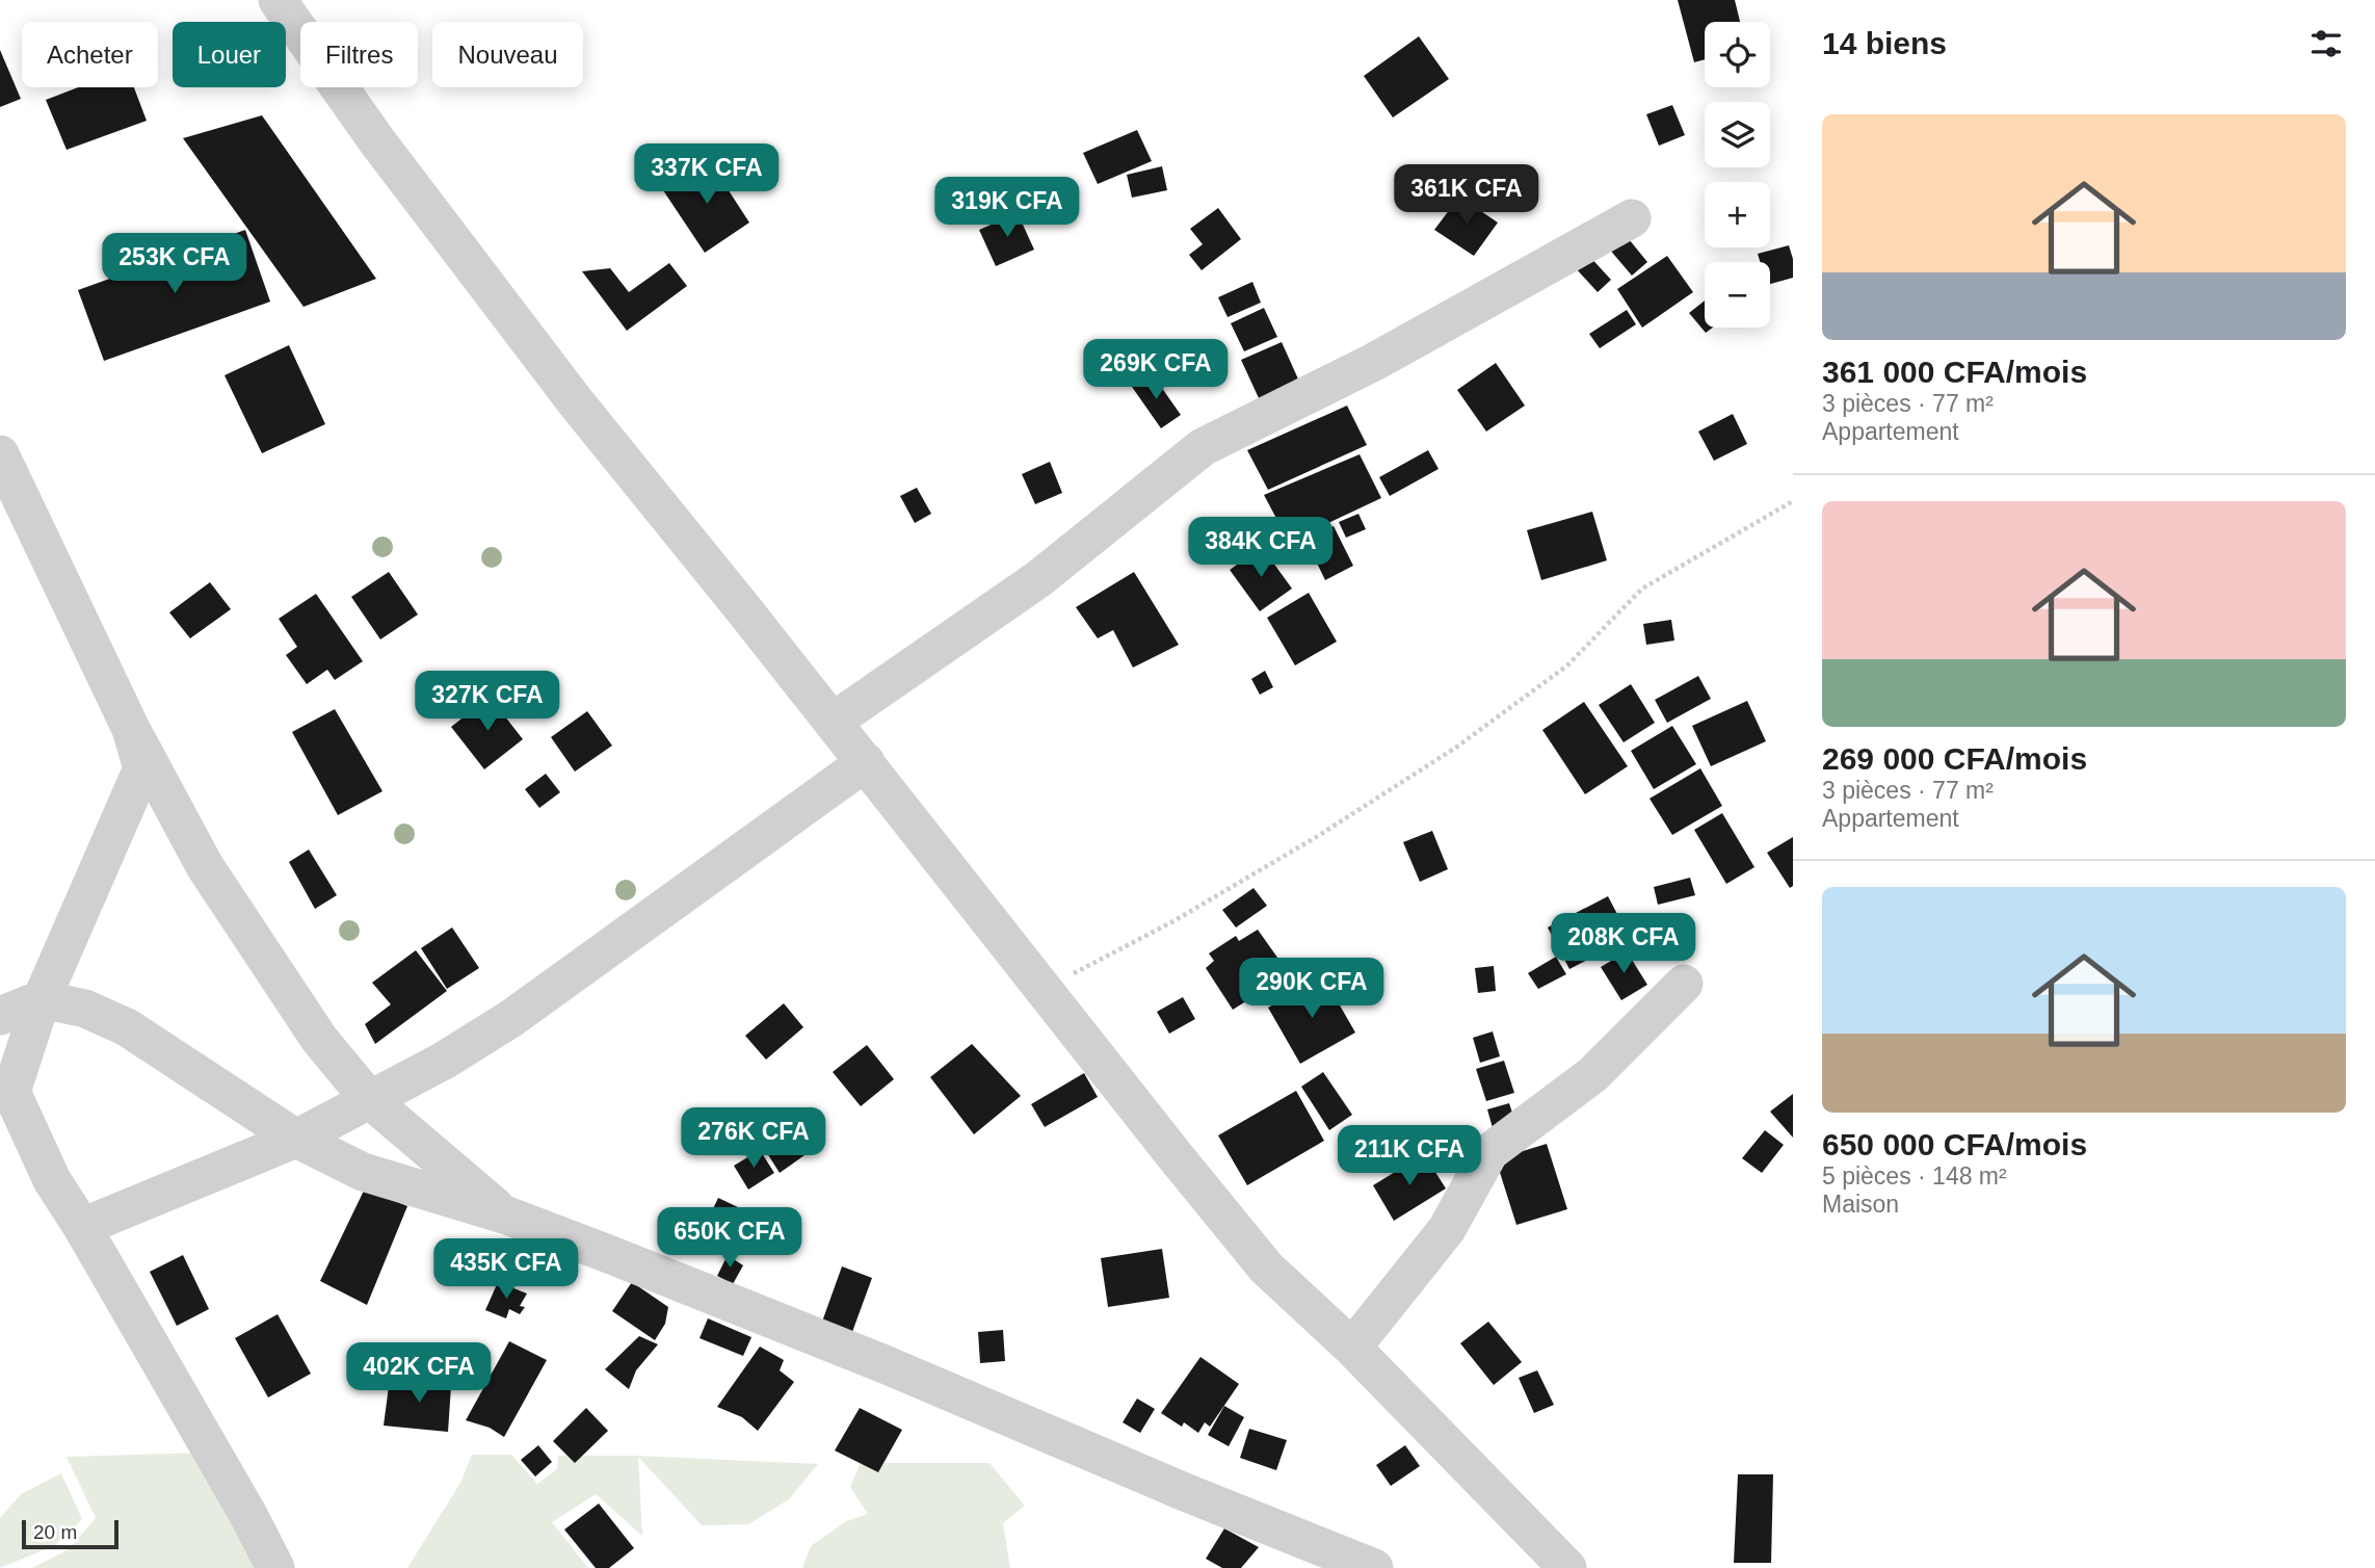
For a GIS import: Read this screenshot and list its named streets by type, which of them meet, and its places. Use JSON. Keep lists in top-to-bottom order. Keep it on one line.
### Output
{"scale_bar":"20 m","page":{"heading":"14 biens","map_buttons":["+","−"],"chip":["Acheter","Louer","Filtres","Nouveau"],"list":[{"name":"361 000 CFA/mois","note":"3 pièces · 77 m² · Appartement"},{"name":"269 000 CFA/mois","note":"3 pièces · 77 m² · Appartement"},{"name":"650 000 CFA/mois","note":"5 pièces · 148 m² · Maison"}],"price":["337K CFA","361K CFA","319K CFA","253K CFA","269K CFA","384K CFA","327K CFA","208K CFA","290K CFA","276K CFA","211K CFA","650K CFA","435K CFA","402K CFA"],"scale":"20 m"}}
